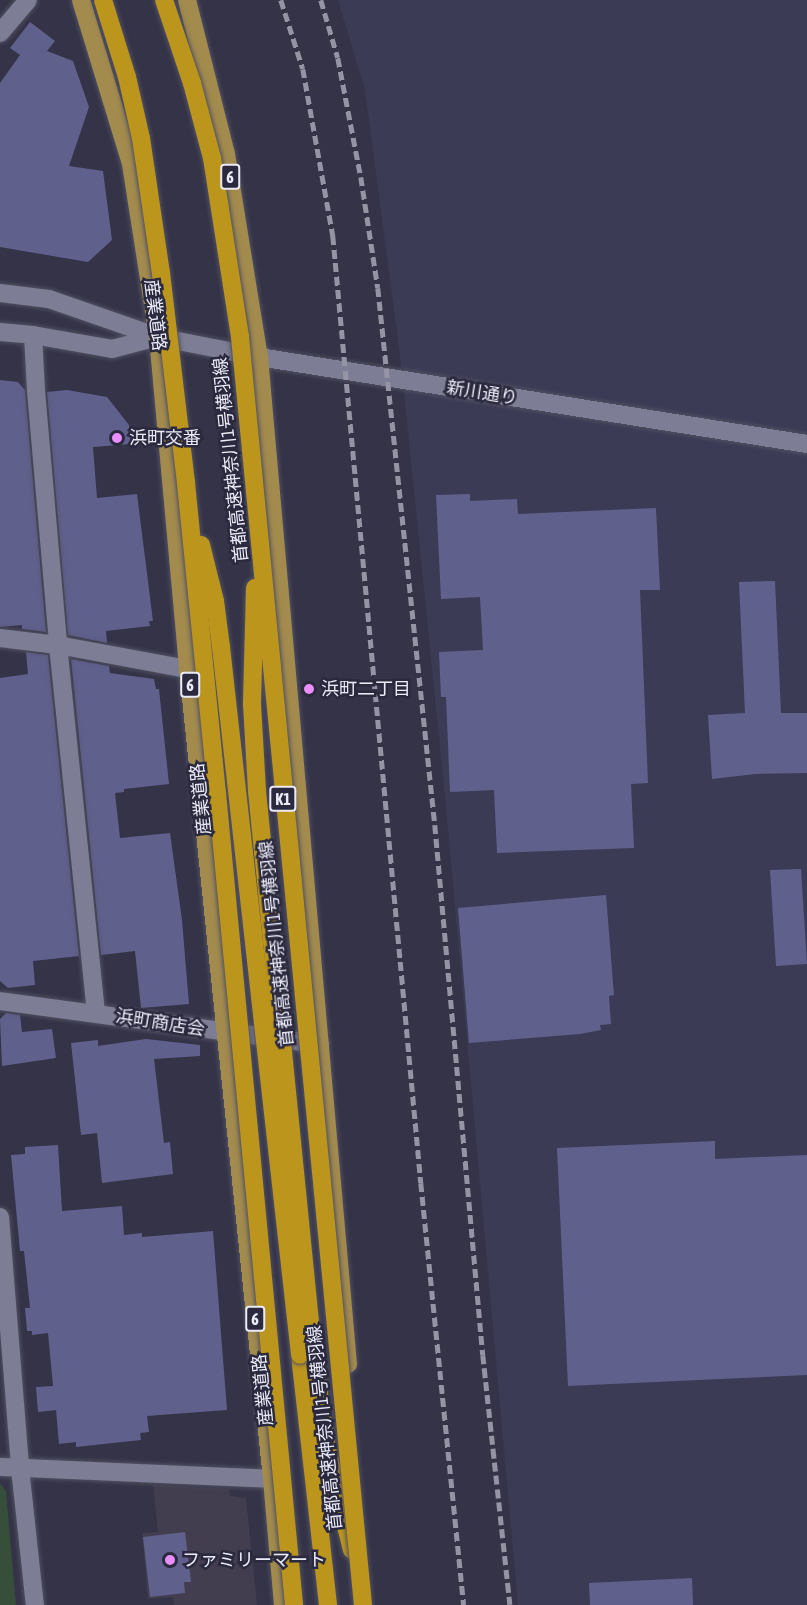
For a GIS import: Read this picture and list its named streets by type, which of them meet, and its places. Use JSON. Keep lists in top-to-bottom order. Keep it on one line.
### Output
{"streets":{"highway":["首都高速神奈川1号横羽線","K1"],"main road":["6","産業道路"],"street":["新川通り","浜町商店会"]},"crossings":[["6","新川通り"],["6","浜町商店会"],["産業道路","新川通り"],["産業道路","浜町商店会"]],"places":["浜町交番","浜町二丁目","ファミリーマート"]}
